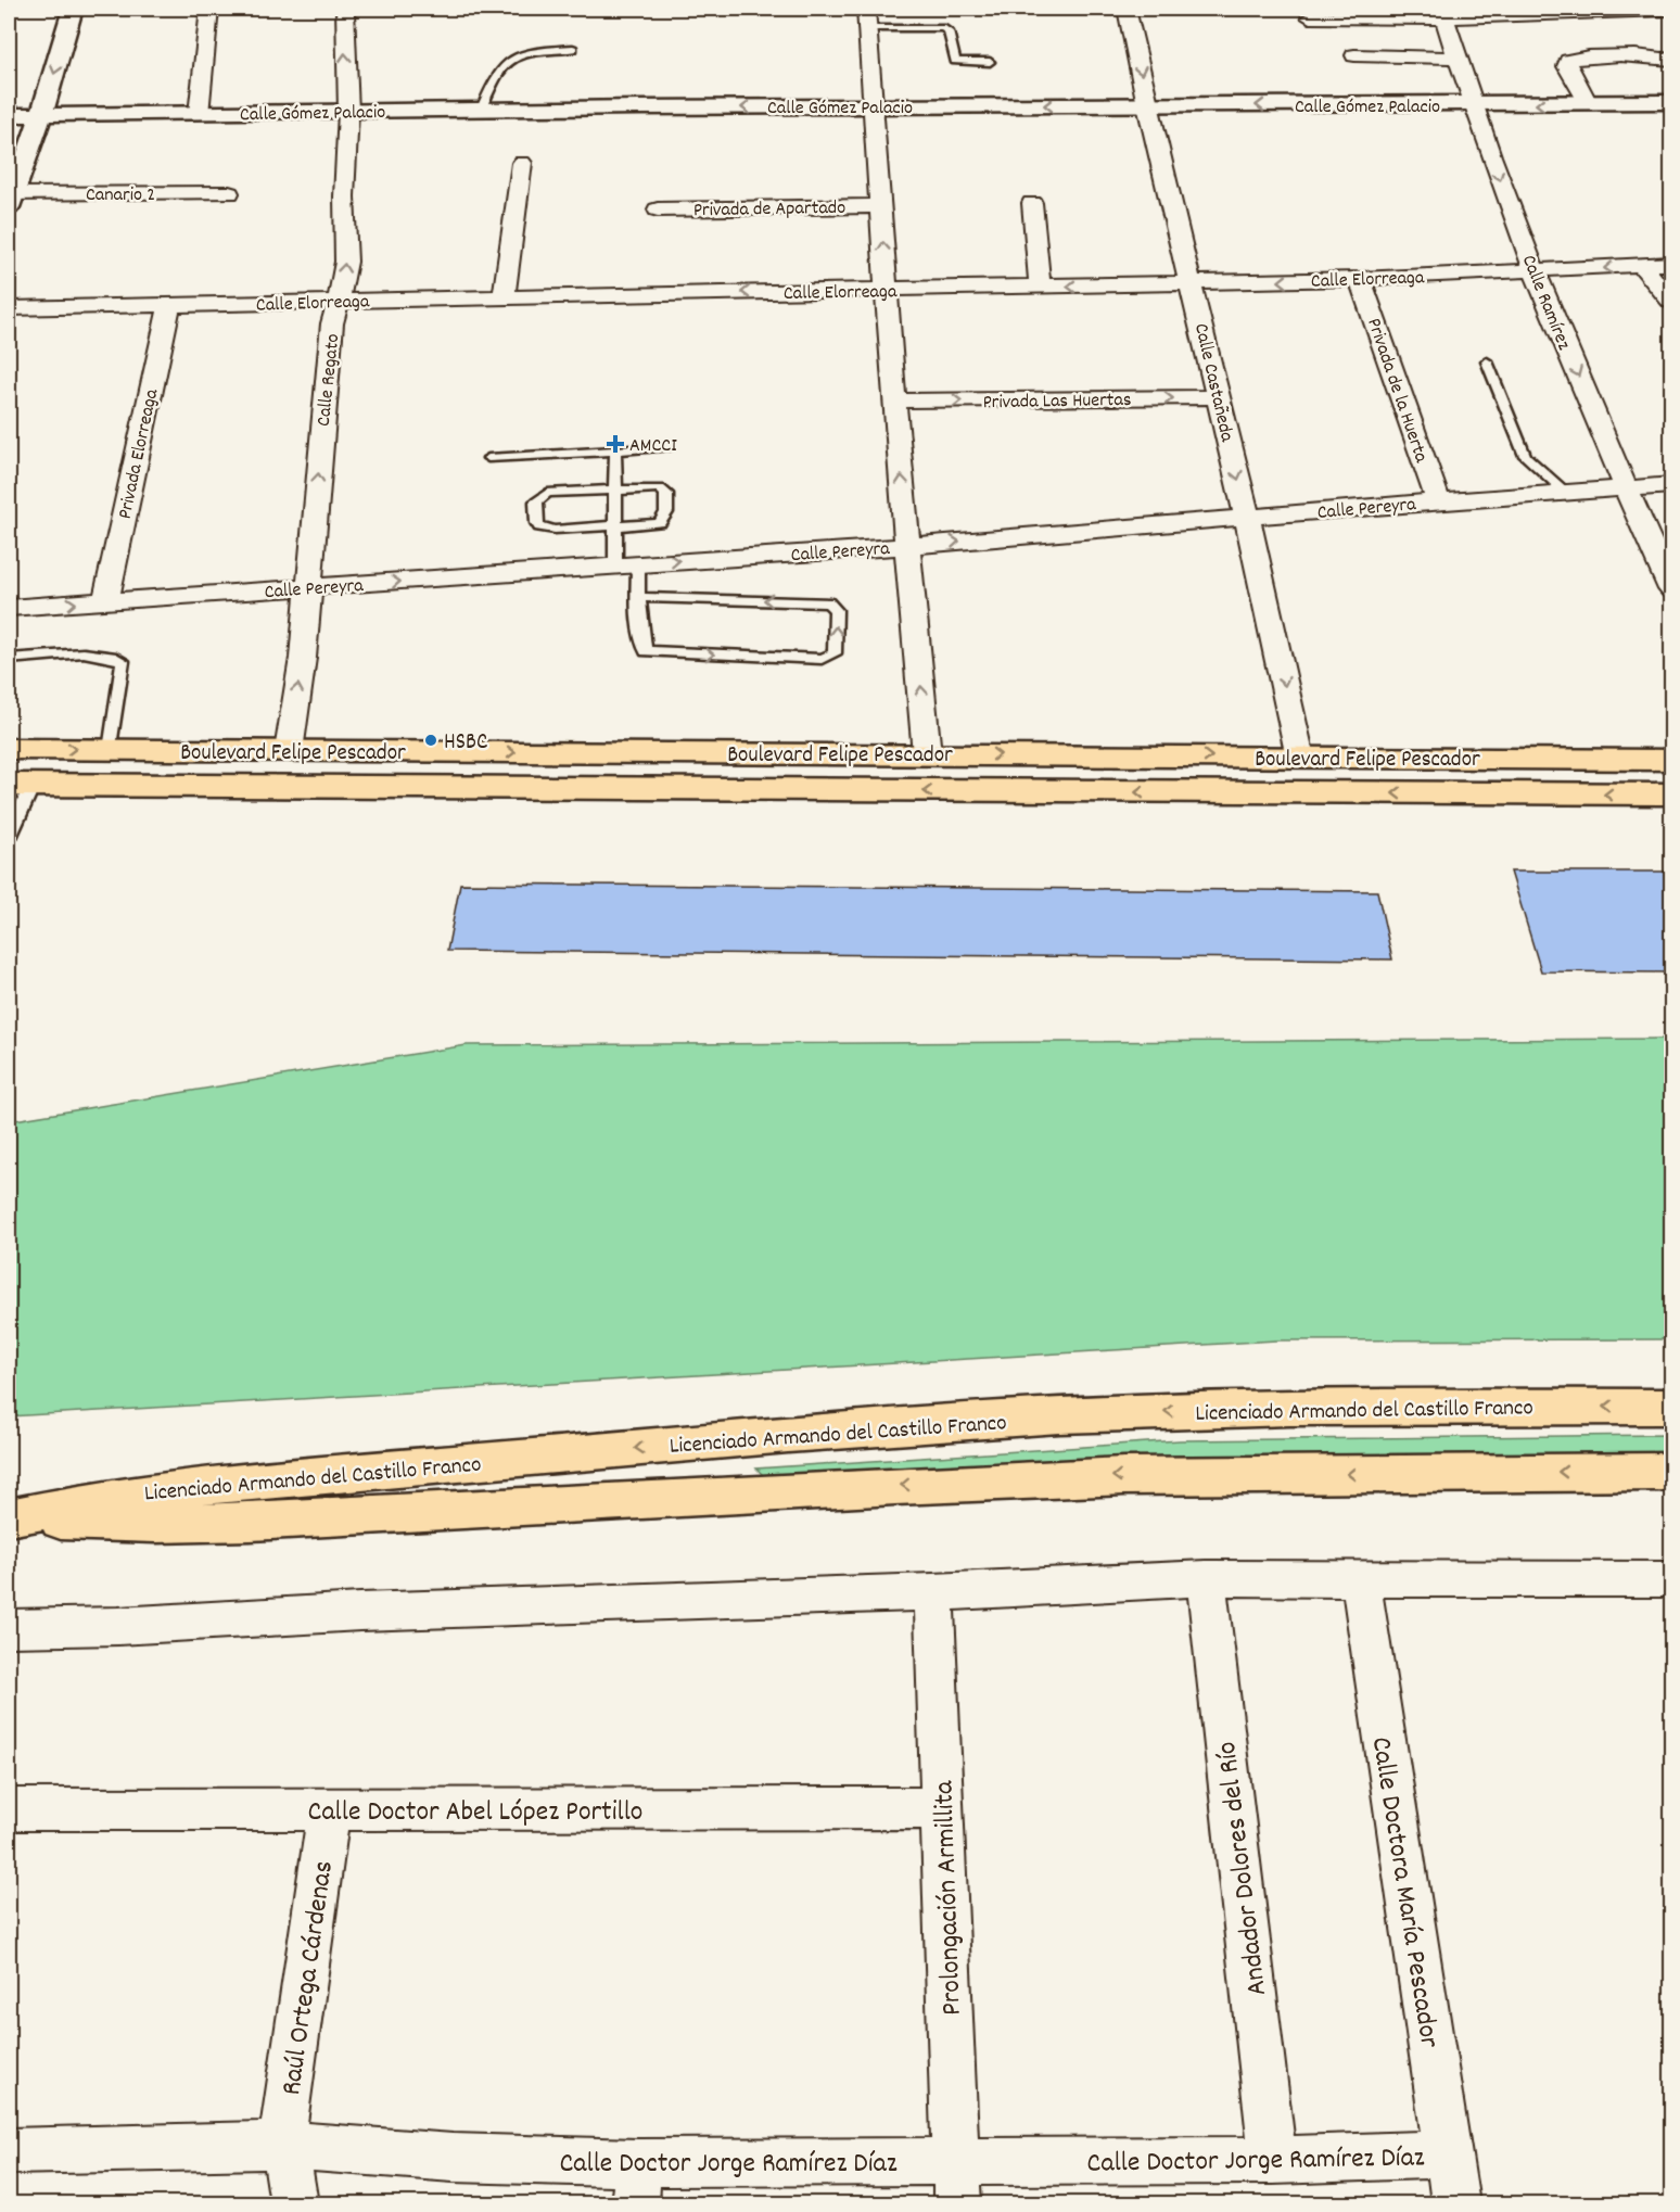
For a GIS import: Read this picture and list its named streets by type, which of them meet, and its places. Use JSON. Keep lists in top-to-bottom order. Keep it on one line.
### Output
{"streets":{"main road":["Boulevard Felipe Pescador","Licenciado Armando del Castillo Franco"],"street":["Calle Gómez Palacio","Canario 2","Privada de Apartado","Calle Elorreaga","Calle Ramírez","Calle Regato","Calle Castañeda","Privada de la Huerta","Privada Las Huertas","Privada Elorreaga","Calle Pereyra","Calle Doctor Abel López Portillo","Andador Dolores del Río","Calle Doctora María Pescador","Prolongación Armillita","Raúl Ortega Cárdenas","Calle Doctor Jorge Ramírez Díaz"]},"crossings":[["Calle Gómez Palacio","Calle Ramírez"],["Calle Gómez Palacio","Calle Regato"],["Calle Gómez Palacio","Calle Castañeda"],["Calle Elorreaga","Calle Ramírez"],["Calle Elorreaga","Calle Regato"],["Calle Elorreaga","Calle Castañeda"],["Calle Elorreaga","Privada de la Huerta"],["Calle Elorreaga","Privada Elorreaga"],["Calle Ramírez","Calle Pereyra"],["Calle Regato","Calle Pereyra"],["Calle Regato","Boulevard Felipe Pescador"],["Calle Castañeda","Privada Las Huertas"],["Calle Castañeda","Calle Pereyra"],["Calle Castañeda","Boulevard Felipe Pescador"],["Privada de la Huerta","Calle Pereyra"],["Privada Elorreaga","Calle Pereyra"],["Calle Doctor Abel López Portillo","Prolongación Armillita"],["Calle Doctor Abel López Portillo","Raúl Ortega Cárdenas"],["Andador Dolores del Río","Calle Doctor Jorge Ramírez Díaz"],["Calle Doctora María Pescador","Calle Doctor Jorge Ramírez Díaz"],["Prolongación Armillita","Calle Doctor Jorge Ramírez Díaz"],["Raúl Ortega Cárdenas","Calle Doctor Jorge Ramírez Díaz"]],"one_way":["Calle Elorreaga","Calle Ramírez","Calle Castañeda","Privada Las Huertas","Calle Pereyra","Licenciado Armando del Castillo Franco"],"places":{"health":["AMCCI"],"other":["HSBC"]}}
